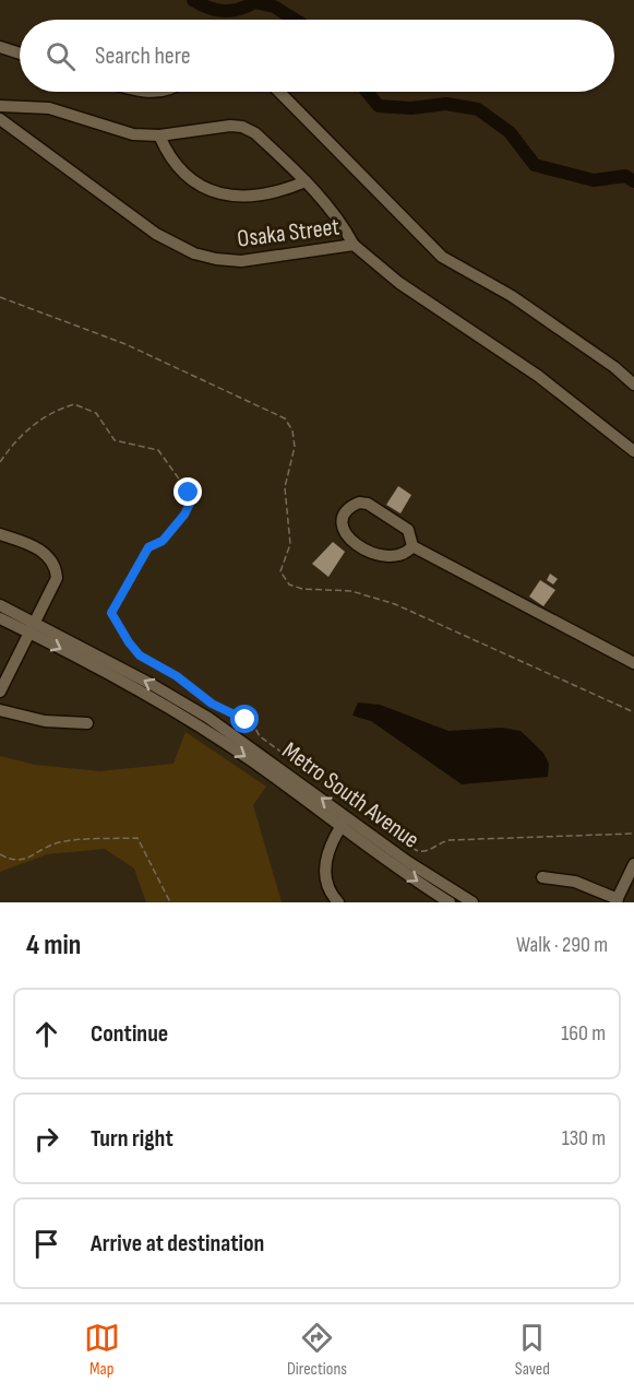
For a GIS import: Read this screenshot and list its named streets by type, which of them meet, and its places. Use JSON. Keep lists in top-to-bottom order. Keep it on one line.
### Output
{"streets":{"street":["Osaka Street","Metro South Avenue"]},"page":{"search":"Search here","heading":["4 min","Walk · 290 m"],"list":[["Continue","160 m"],["Turn right","130 m"],"Arrive at destination"],"nav":["Map","Directions","Saved"]}}
